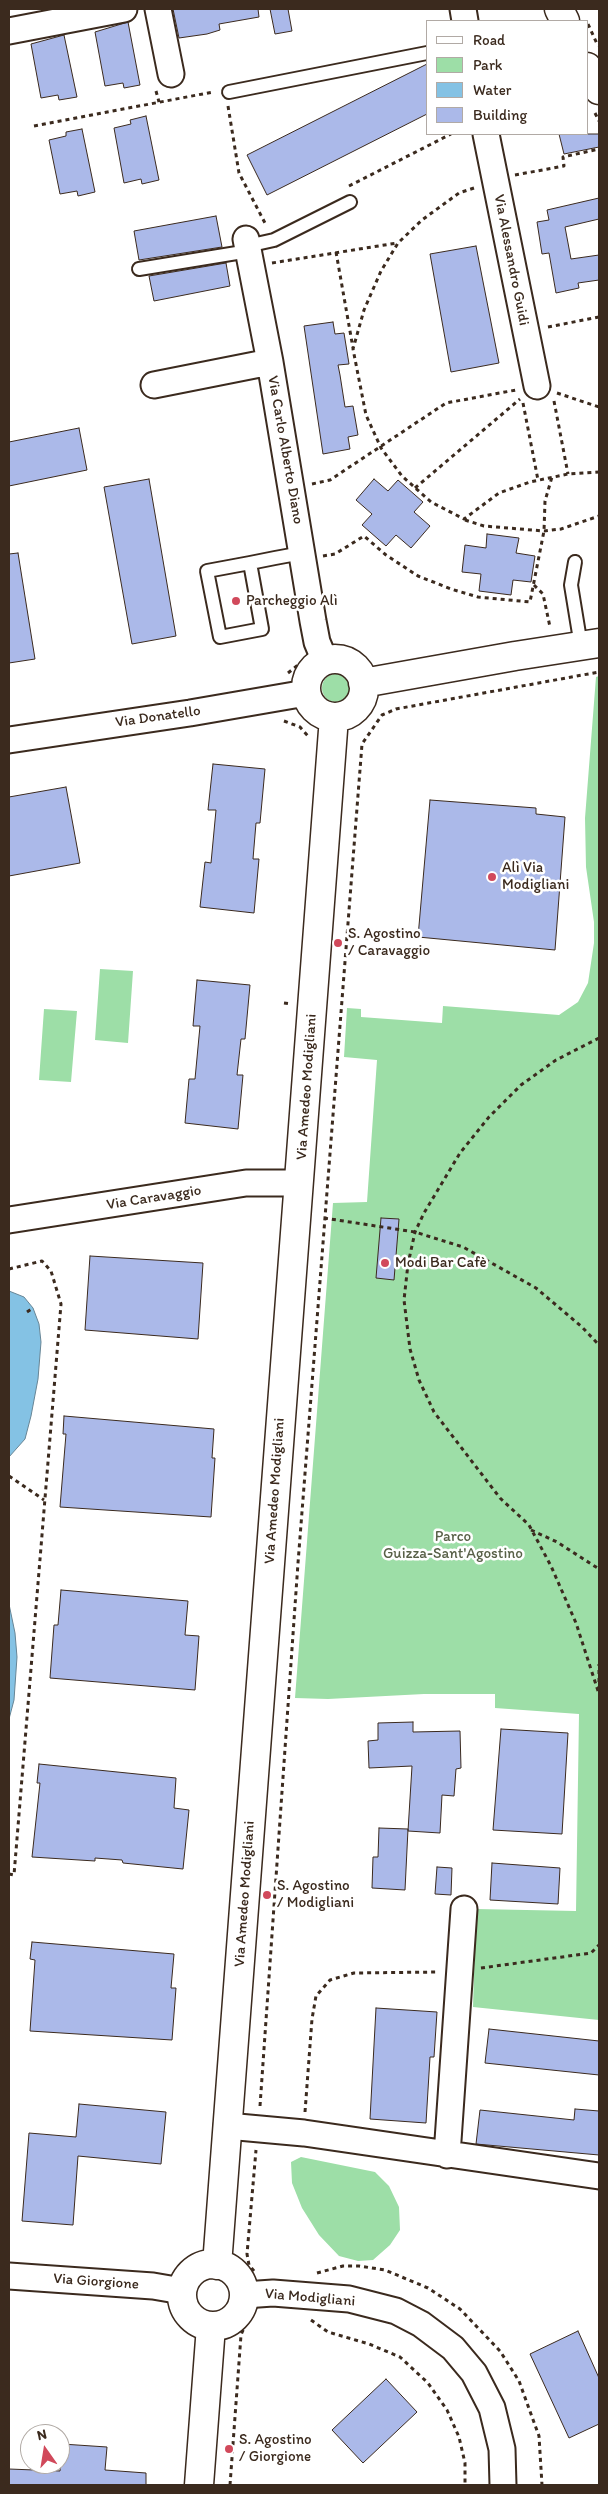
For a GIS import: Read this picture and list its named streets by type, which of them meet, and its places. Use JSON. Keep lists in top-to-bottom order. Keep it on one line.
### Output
{"streets":{"street":["Via Alessandro Guidi","Via Carlo Alberto Diano","Via Donatello","Via Amedeo Modigliani","Via Caravaggio","Via Giorgione","Via Modigliani"]},"crossings":[["Via Carlo Alberto Diano","Via Donatello"],["Via Carlo Alberto Diano","Via Amedeo Modigliani"],["Via Donatello","Via Amedeo Modigliani"],["Via Amedeo Modigliani","Via Caravaggio"],["Via Amedeo Modigliani","Via Giorgione"],["Via Amedeo Modigliani","Via Modigliani"],["Via Giorgione","Via Modigliani"]],"parks":["Parco Guizza-Sant'Agostino"],"places":["Parcheggio Alì","Alì Via Modigliani","S. Agostino / Caravaggio","Modi Bar Cafè","S. Agostino / Modigliani","S. Agostino / Giorgione"],"legend":["Road","Park","Water","Building"],"north":"top"}
